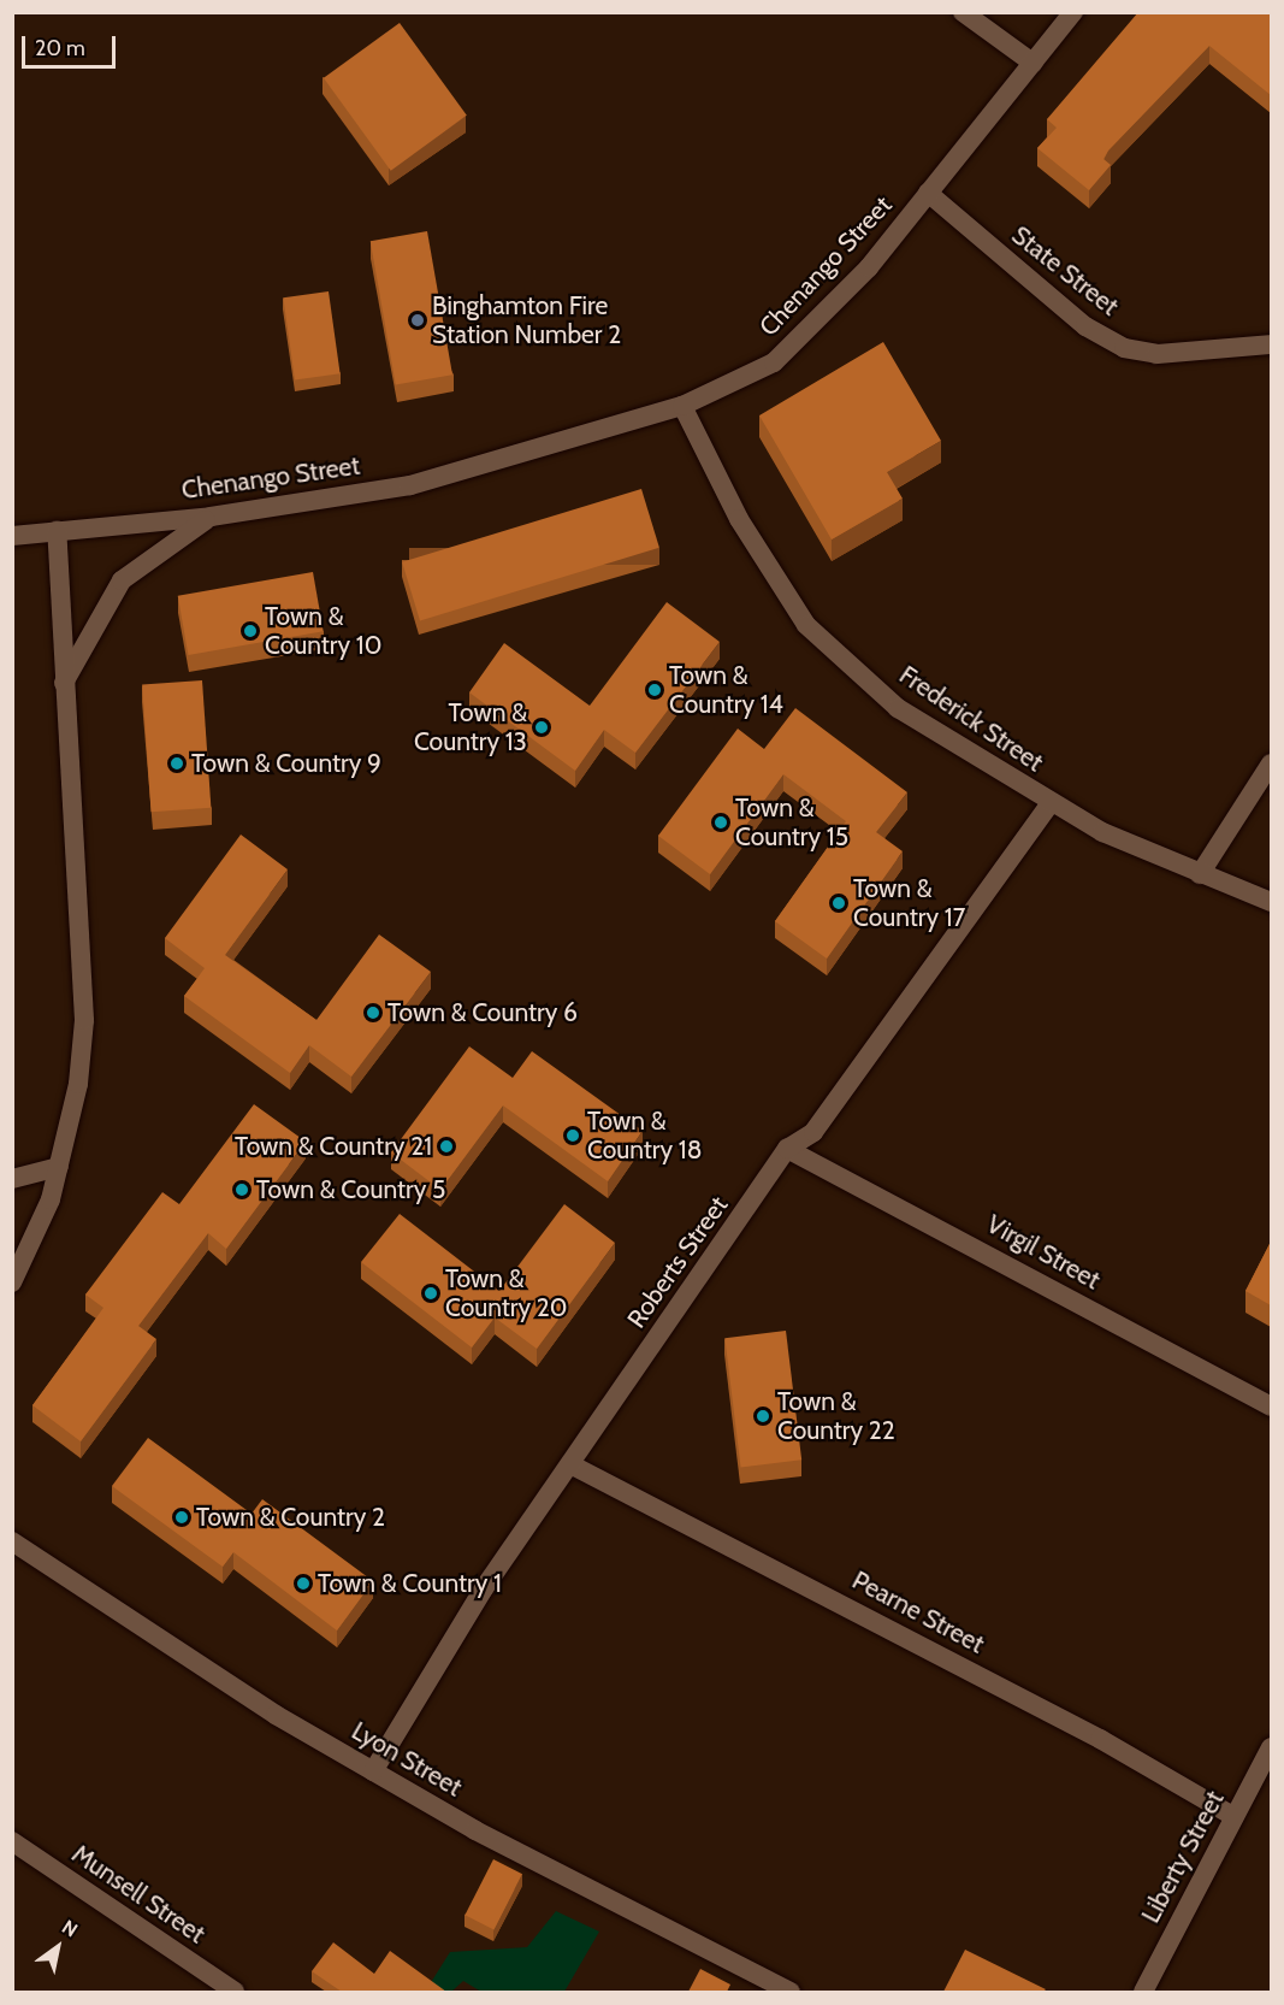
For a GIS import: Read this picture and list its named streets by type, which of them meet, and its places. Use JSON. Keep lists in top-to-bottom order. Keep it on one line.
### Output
{"streets":{"street":["Chenango Street","State Street","Frederick Street","Virgil Street","Roberts Street","Pearne Street","Lyon Street","Liberty Street","Munsell Street"]},"crossings":[["Chenango Street","State Street"],["Chenango Street","Frederick Street"],["Frederick Street","Roberts Street"],["Virgil Street","Roberts Street"],["Roberts Street","Pearne Street"],["Roberts Street","Lyon Street"],["Pearne Street","Liberty Street"]],"places":["Binghamton Fire Station Number 2","Town & Country 10","Town & Country 14","Town & Country 13","Town & Country 9","Town & Country 15","Town & Country 17","Town & Country 6","Town & Country 18","Town & Country 21","Town & Country 5","Town & Country 20","Town & Country 22","Town & Country 2","Town & Country 1"],"scale_bar":"20 m","north":"top right"}
